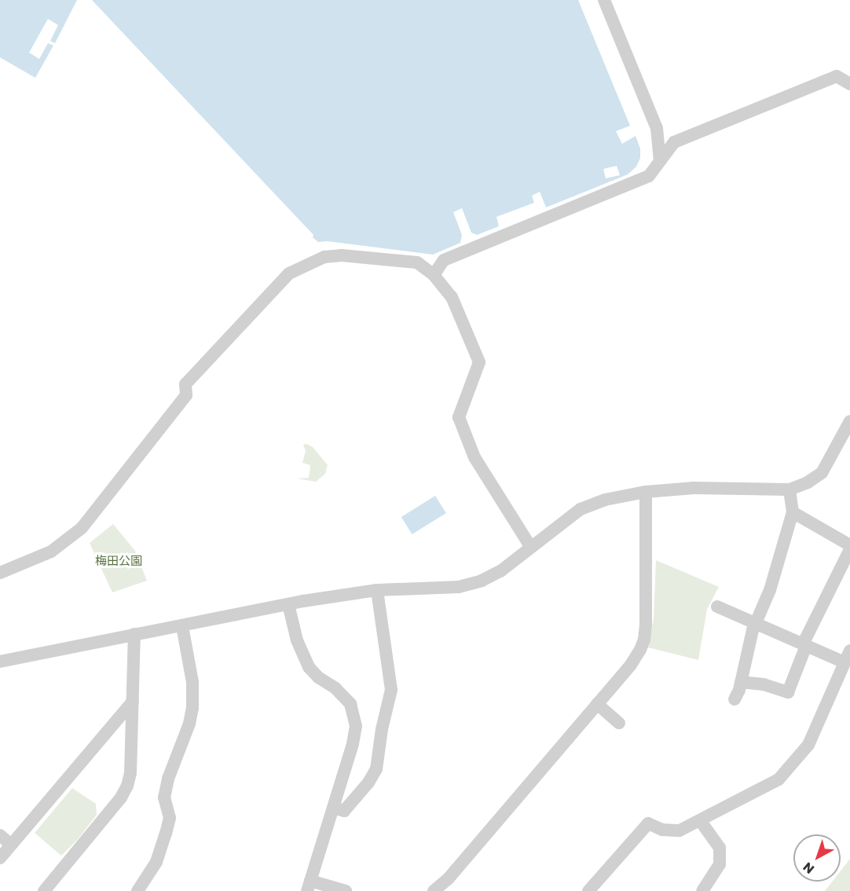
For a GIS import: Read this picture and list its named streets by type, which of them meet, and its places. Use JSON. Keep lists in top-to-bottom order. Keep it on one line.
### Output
{"parks":["梅田公園"],"north":"bottom left"}
